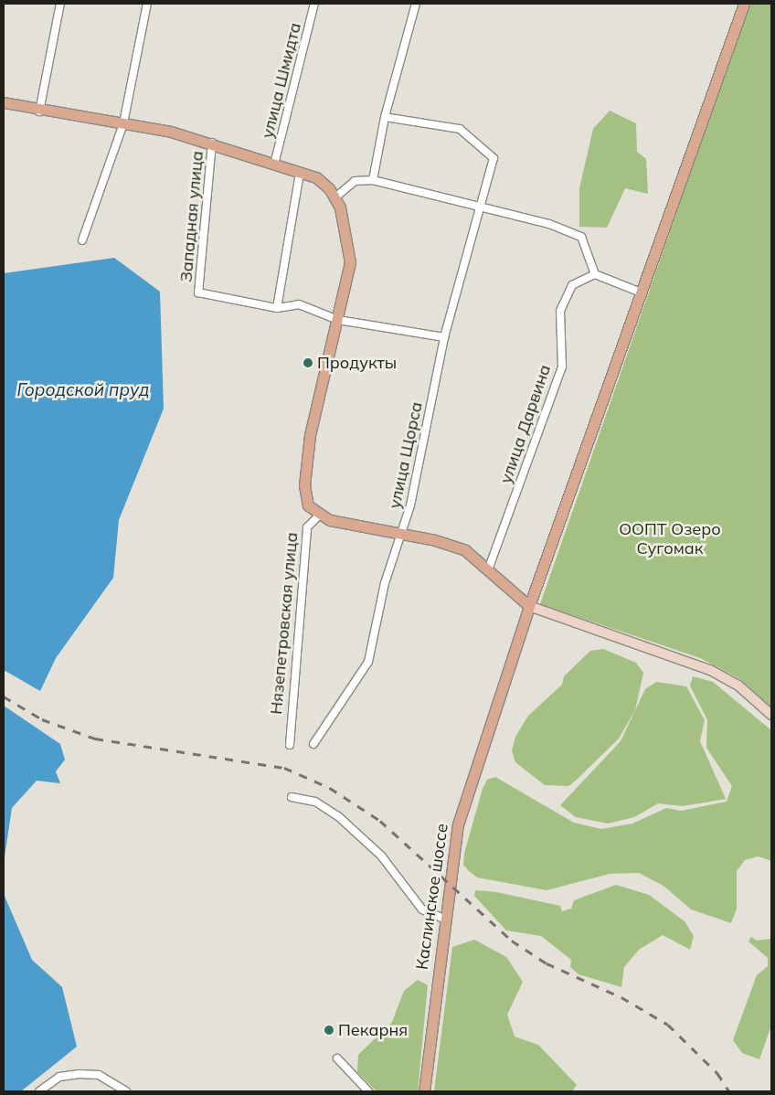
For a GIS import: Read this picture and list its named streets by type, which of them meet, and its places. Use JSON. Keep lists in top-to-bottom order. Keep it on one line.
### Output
{"streets":{"main road":["Каслинское шоссе"],"street":["улица Шмидта","Западная улица","улица Дарвина","улица Щорса","Нязепетровская улица"]},"water":["Городской пруд"],"parks":["ООПТ Озеро Сугомак"],"places":["Продукты","Пекарня"]}
